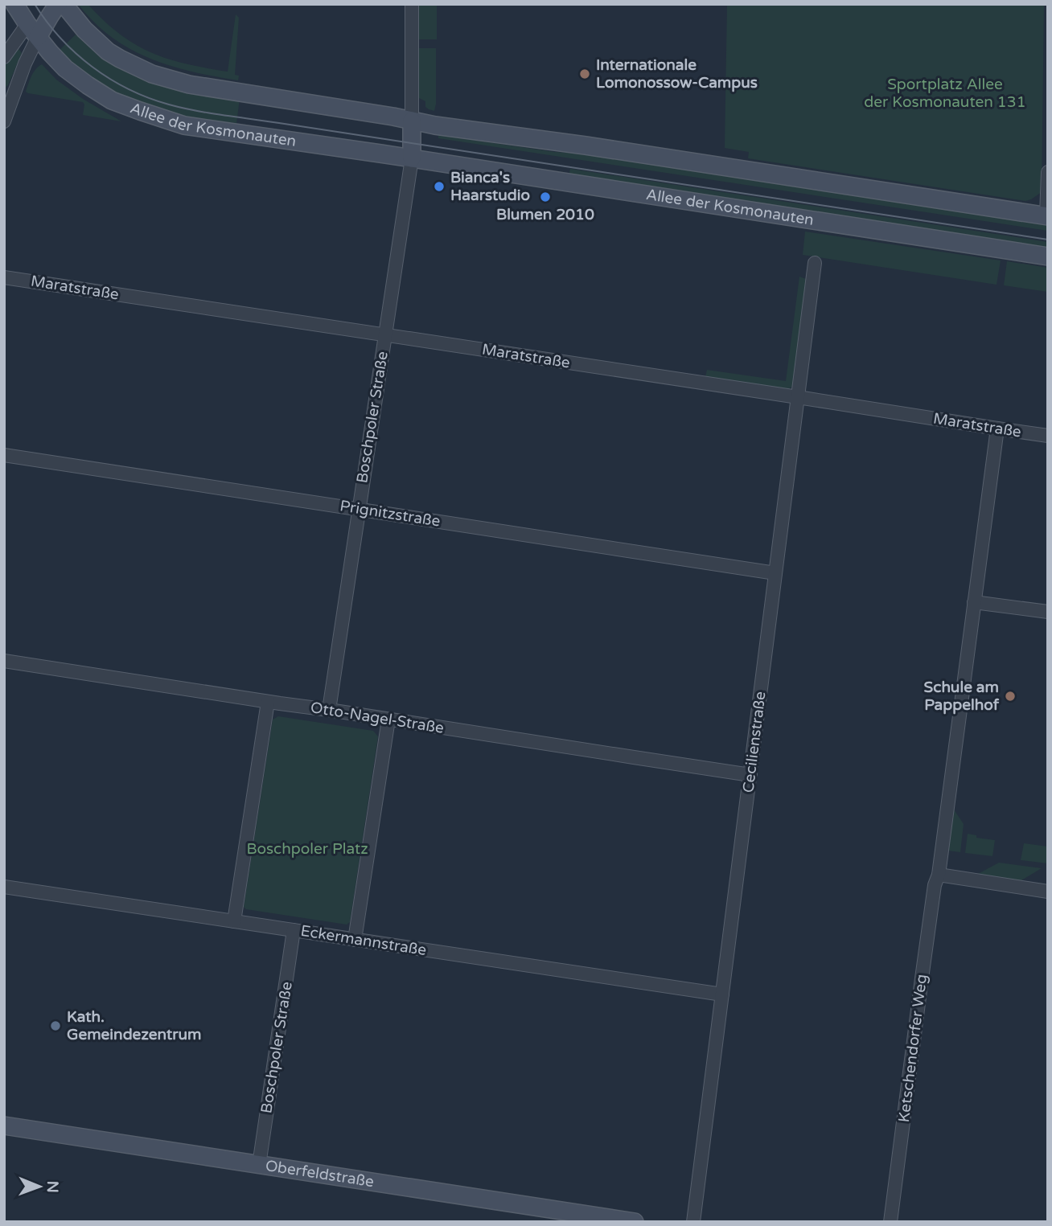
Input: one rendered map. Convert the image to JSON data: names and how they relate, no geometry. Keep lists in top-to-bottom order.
{
  "streets": {
    "main road": ["Allee der Kosmonauten", "Oberfeldstraße"],
    "street": [
      "Maratstraße",
      "Boschpoler Straße",
      "Prignitzstraße",
      "Otto-Nagel-Straße",
      "Cecilienstraße",
      "Eckermannstraße",
      "Ketschendorfer Weg"
    ]
  },
  "crossings": [
    ["Allee der Kosmonauten", "Boschpoler Straße"],
    ["Maratstraße", "Boschpoler Straße"],
    ["Maratstraße", "Cecilienstraße"],
    ["Maratstraße", "Ketschendorfer Weg"],
    ["Boschpoler Straße", "Prignitzstraße"],
    ["Boschpoler Straße", "Otto-Nagel-Straße"],
    ["Boschpoler Straße", "Eckermannstraße"],
    ["Boschpoler Straße", "Oberfeldstraße"],
    ["Prignitzstraße", "Cecilienstraße"],
    ["Otto-Nagel-Straße", "Cecilienstraße"],
    ["Cecilienstraße", "Eckermannstraße"]
  ],
  "parks": ["Sportplatz Allee der Kosmonauten 131", "Boschpoler Platz"],
  "places": [
    "Internationale Lomonossow-Campus",
    "Bianca's Haarstudio",
    "Blumen 2010",
    "Schule am Pappelhof",
    "Kath. Gemeindezentrum"
  ],
  "north": "right"
}
